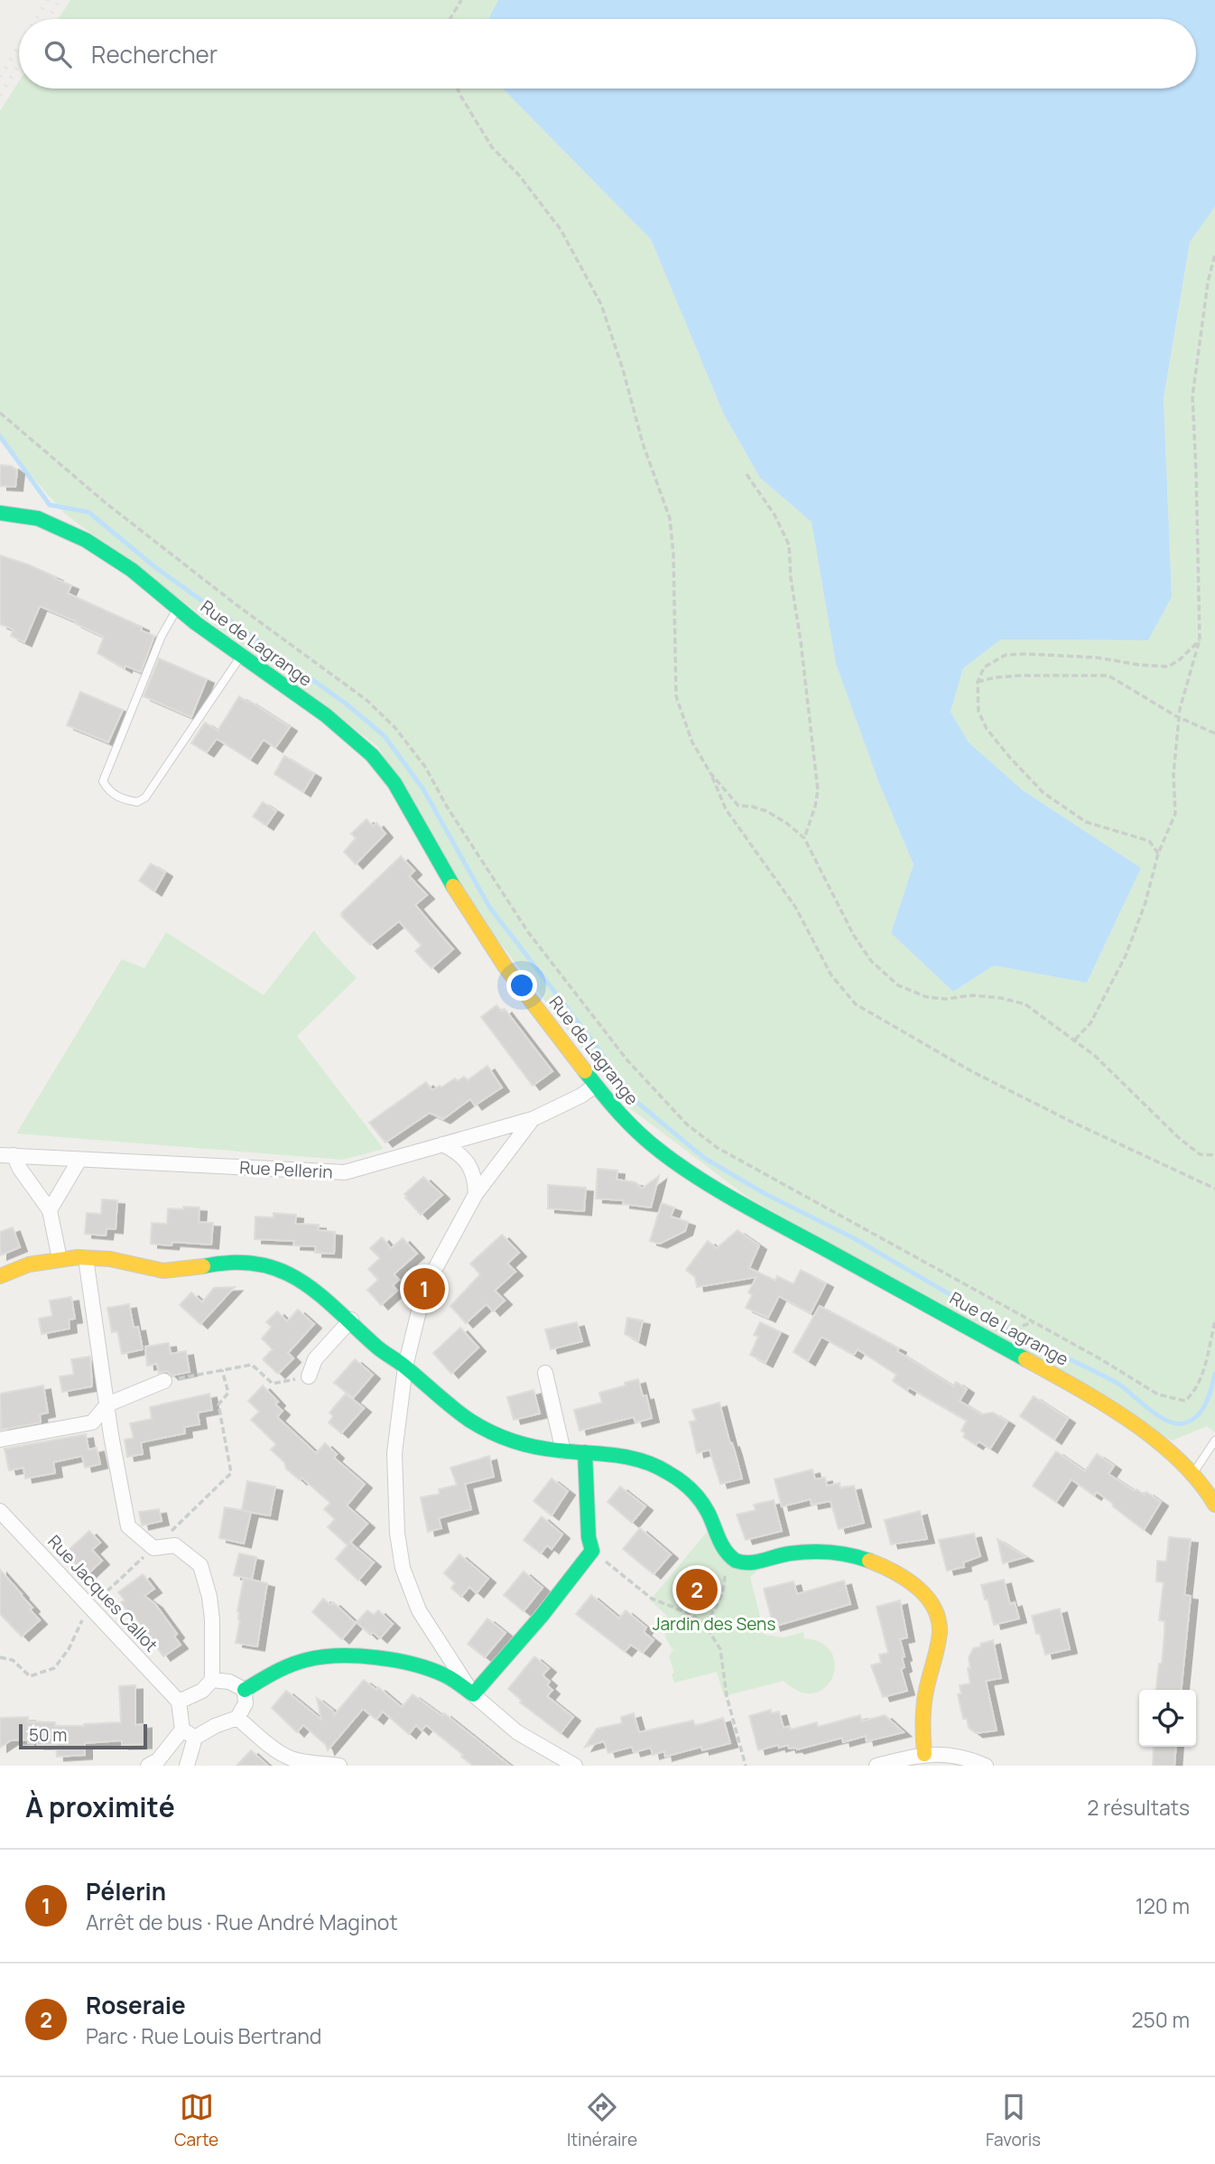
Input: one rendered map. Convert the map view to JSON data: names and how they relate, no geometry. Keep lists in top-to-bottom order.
{
  "streets": {
    "street": ["Rue de Lagrange", "Rue Pellerin", "Rue Jacques Callot"]
  },
  "crossings": [
    ["Rue de Lagrange", "Rue Pellerin"]
  ],
  "parks": ["Jardin des Sens"],
  "scale_bar": "50 m",
  "page": {
    "search": "Rechercher",
    "pins": ["1", "2"],
    "scale": "50 m",
    "heading": ["À proximité", "2 résultats"],
    "list": [
      {
        "mark": "1",
        "name": "Pélerin",
        "note": "Arrêt de bus · Rue André Maginot",
        "value": "120 m"
      },
      {
        "mark": "2",
        "name": "Roseraie",
        "note": "Parc · Rue Louis Bertrand",
        "value": "250 m"
      }
    ],
    "nav": ["Carte", "Itinéraire", "Favoris"]
  }
}
